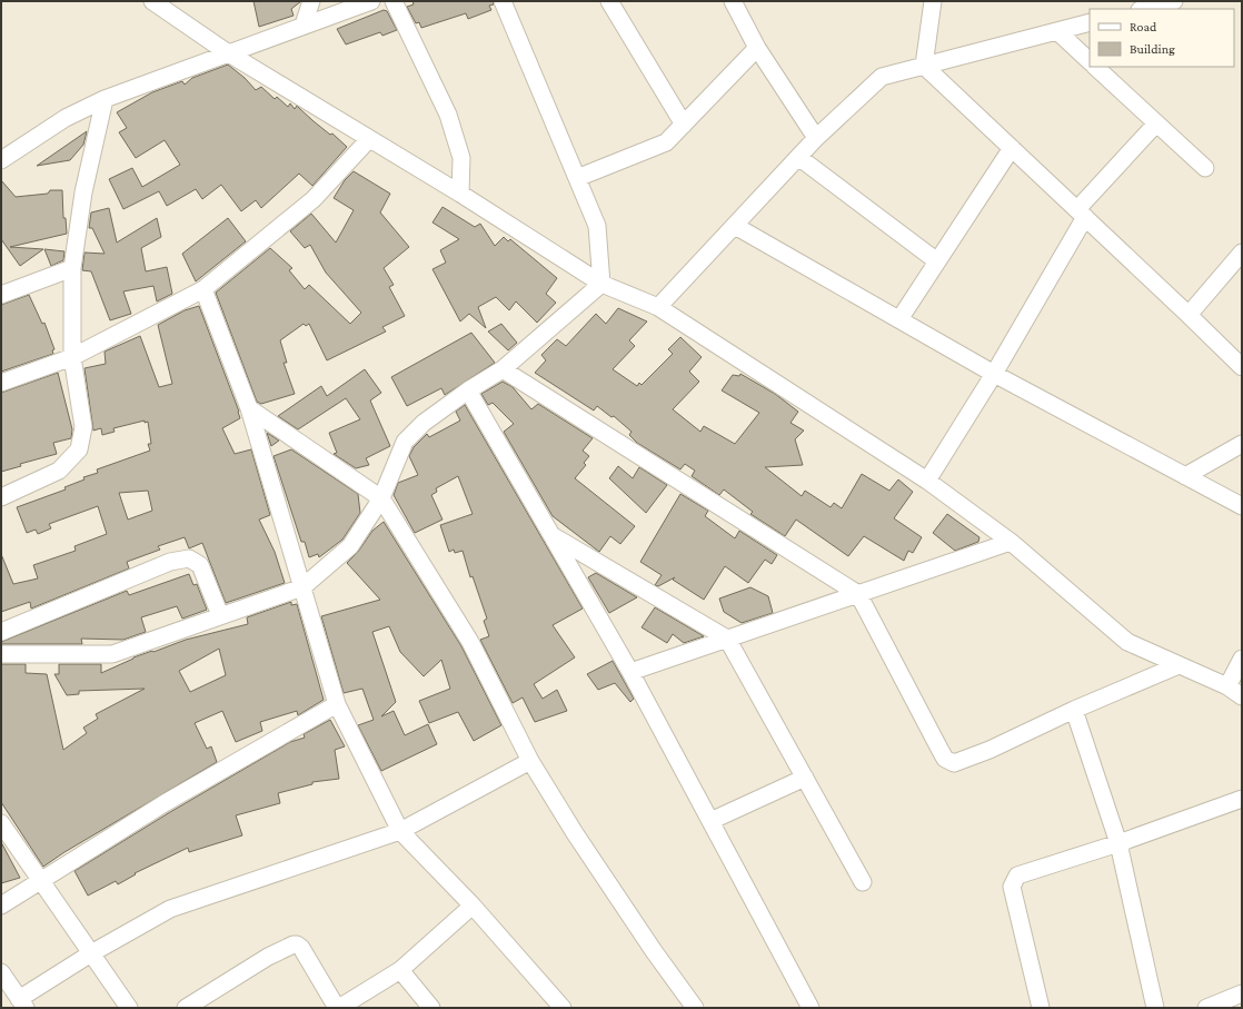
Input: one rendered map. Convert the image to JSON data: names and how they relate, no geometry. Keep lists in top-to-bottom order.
{
  "legend": ["Road", "Building"]
}
